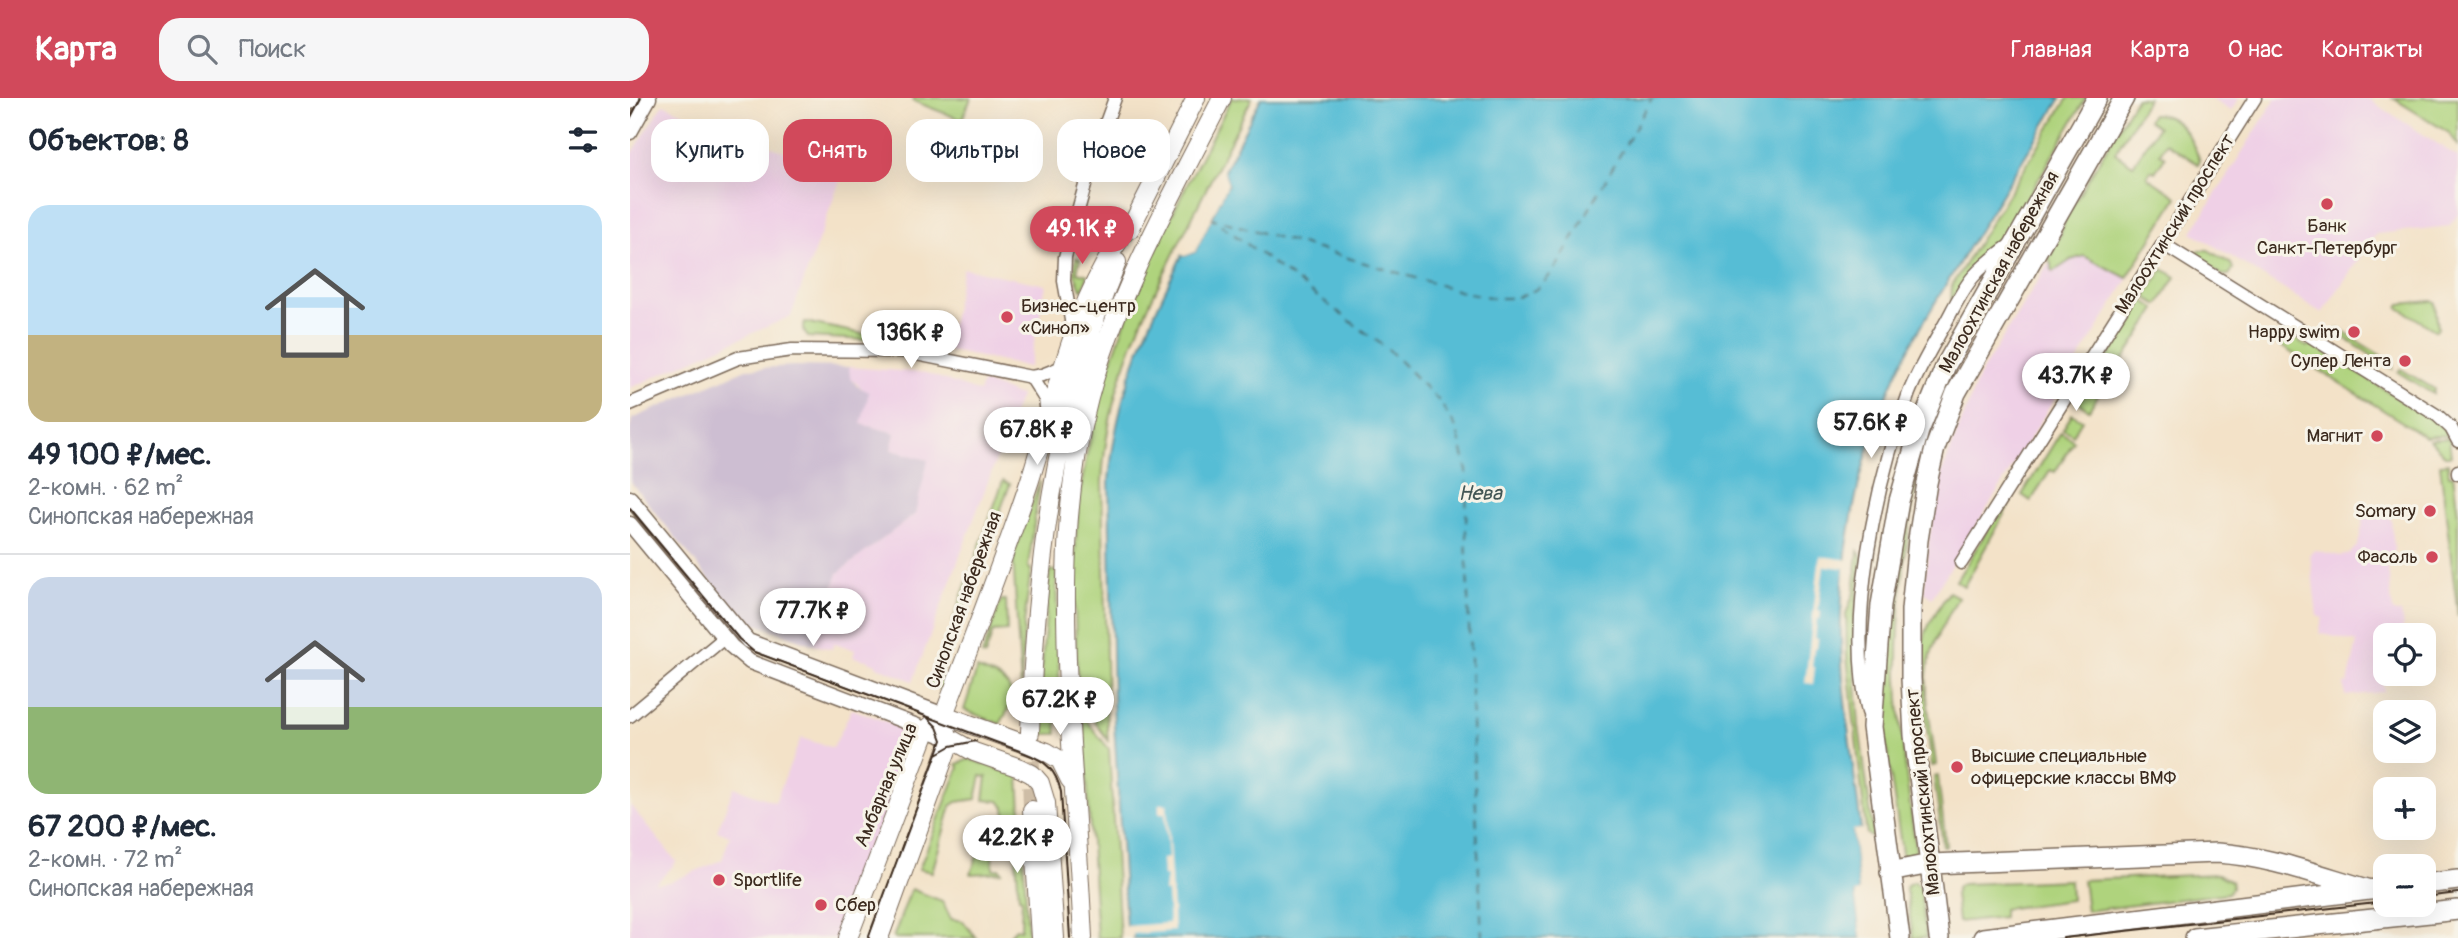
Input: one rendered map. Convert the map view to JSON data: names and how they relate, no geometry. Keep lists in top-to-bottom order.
{
  "streets": {
    "main road": [
      "Малоохтинский проспект",
      "Малоохтинская набережная",
      "Синопская набережная",
      "Амбарная улица"
    ]
  },
  "crossings": [
    ["Малоохтинский проспект", "Малоохтинская набережная"],
    ["Синопская набережная", "Амбарная улица"]
  ],
  "water": ["Нева"],
  "places": [
    "Банк Санкт-Петербург",
    "Бизнес-центр «Синоп»",
    "Happy swim",
    "Супер Лента",
    "Магнит",
    "Somary",
    "Фасоль",
    "Высшие специальные офицерские классы ВМФ",
    "Sportlife",
    "Сбер"
  ],
  "page": {
    "header": "Карта",
    "search": "Поиск",
    "nav": [
      "Главная",
      "Карта",
      "О нас",
      "Контакты"
    ],
    "heading": "Объектов: 8",
    "chip": [
      "Купить",
      "Снять",
      "Фильтры",
      "Новое"
    ],
    "list": [
      {
        "name": "49 100 ₽/мес.",
        "note": "2-комн. · 62 m² · Синопская набережная"
      },
      {
        "name": "67 200 ₽/мес.",
        "note": "2-комн. · 72 m² · Синопская набережная"
      }
    ],
    "price": [
      "49.1K ₽",
      "136K ₽",
      "43.7K ₽",
      "57.6K ₽",
      "67.8K ₽",
      "77.7K ₽",
      "67.2K ₽",
      "42.2K ₽"
    ],
    "map_buttons": ["+", "−"]
  }
}
